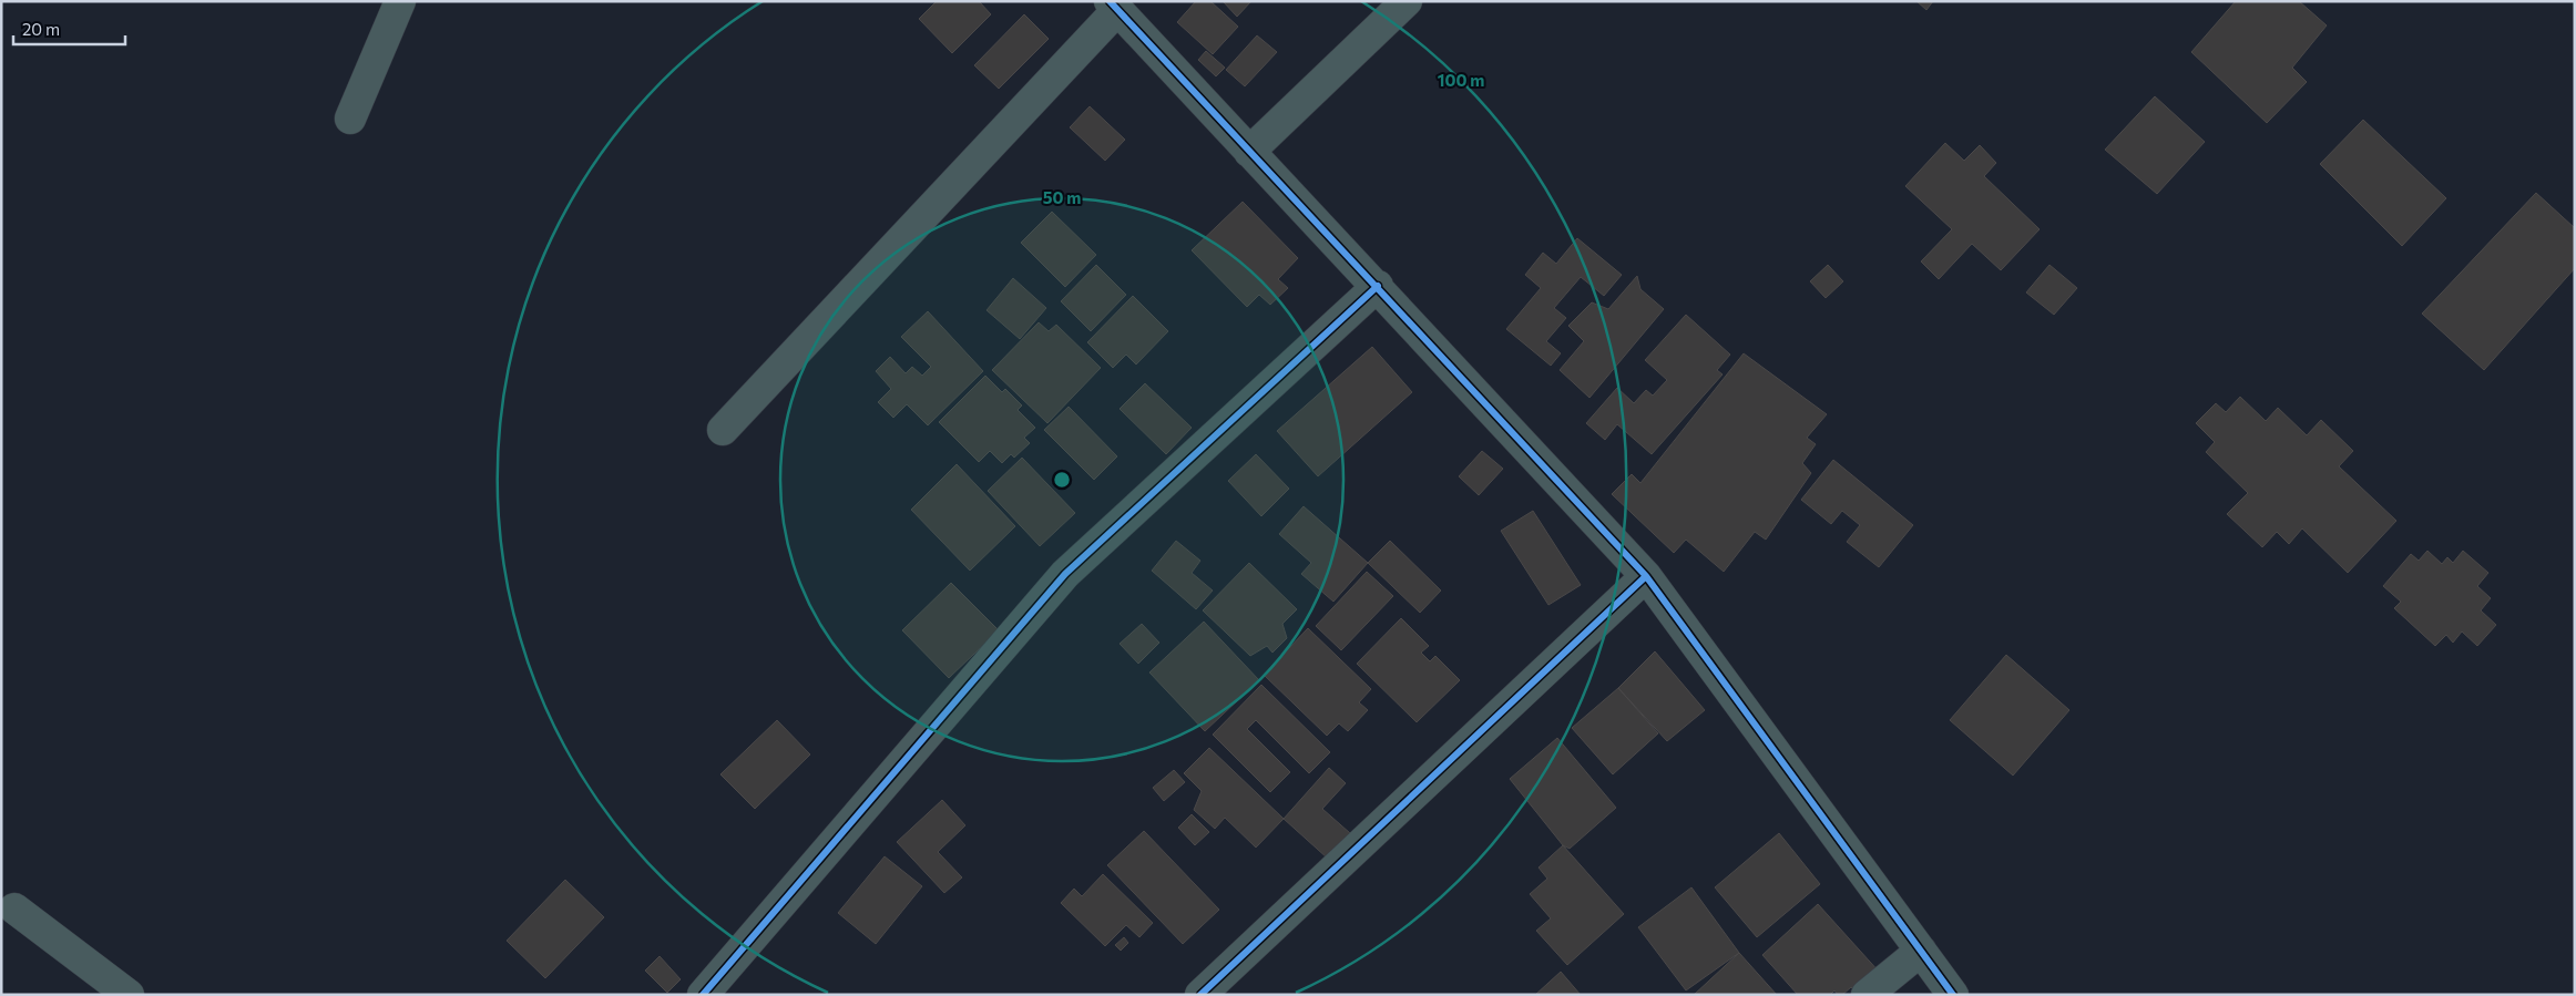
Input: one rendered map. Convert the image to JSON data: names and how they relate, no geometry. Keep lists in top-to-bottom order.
{
  "scale_bar": "20 m",
  "rings": ["100 m", "50 m"]
}
